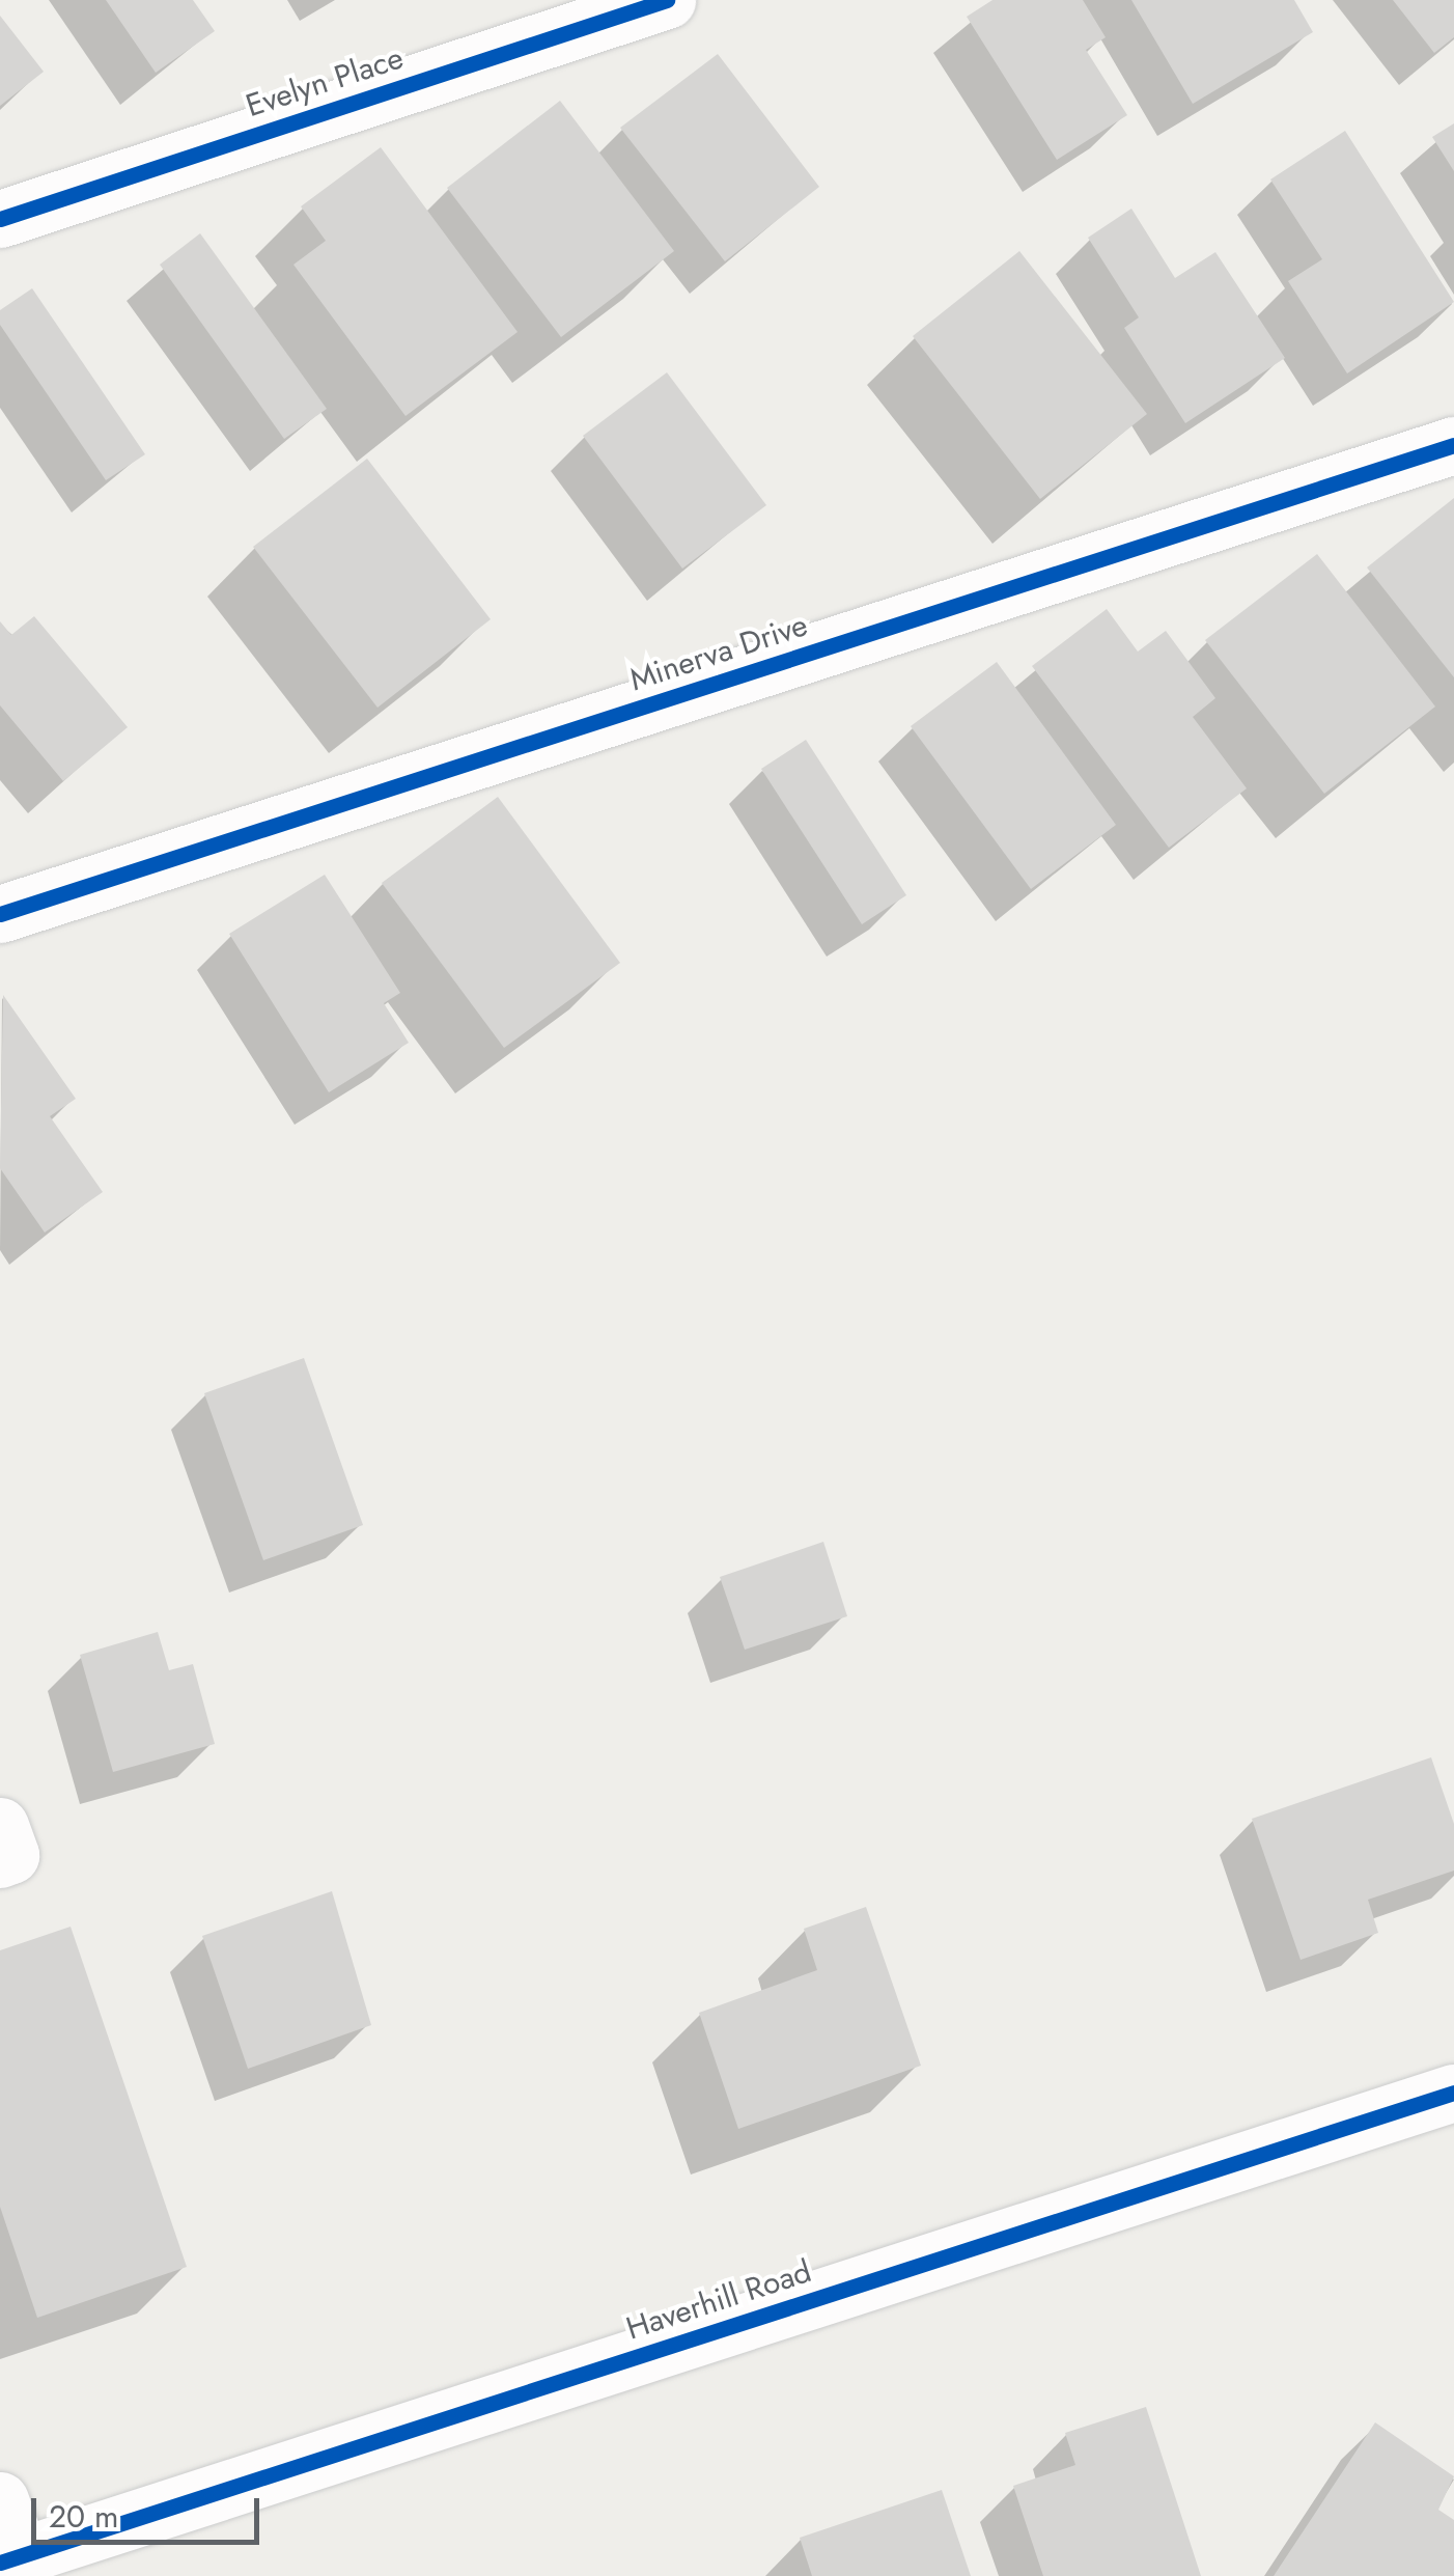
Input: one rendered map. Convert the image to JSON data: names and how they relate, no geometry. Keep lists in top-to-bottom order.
{
  "streets": {
    "street": ["Evelyn Place", "Minerva Drive", "Haverhill Road"]
  },
  "scale_bar": "20 m"
}
